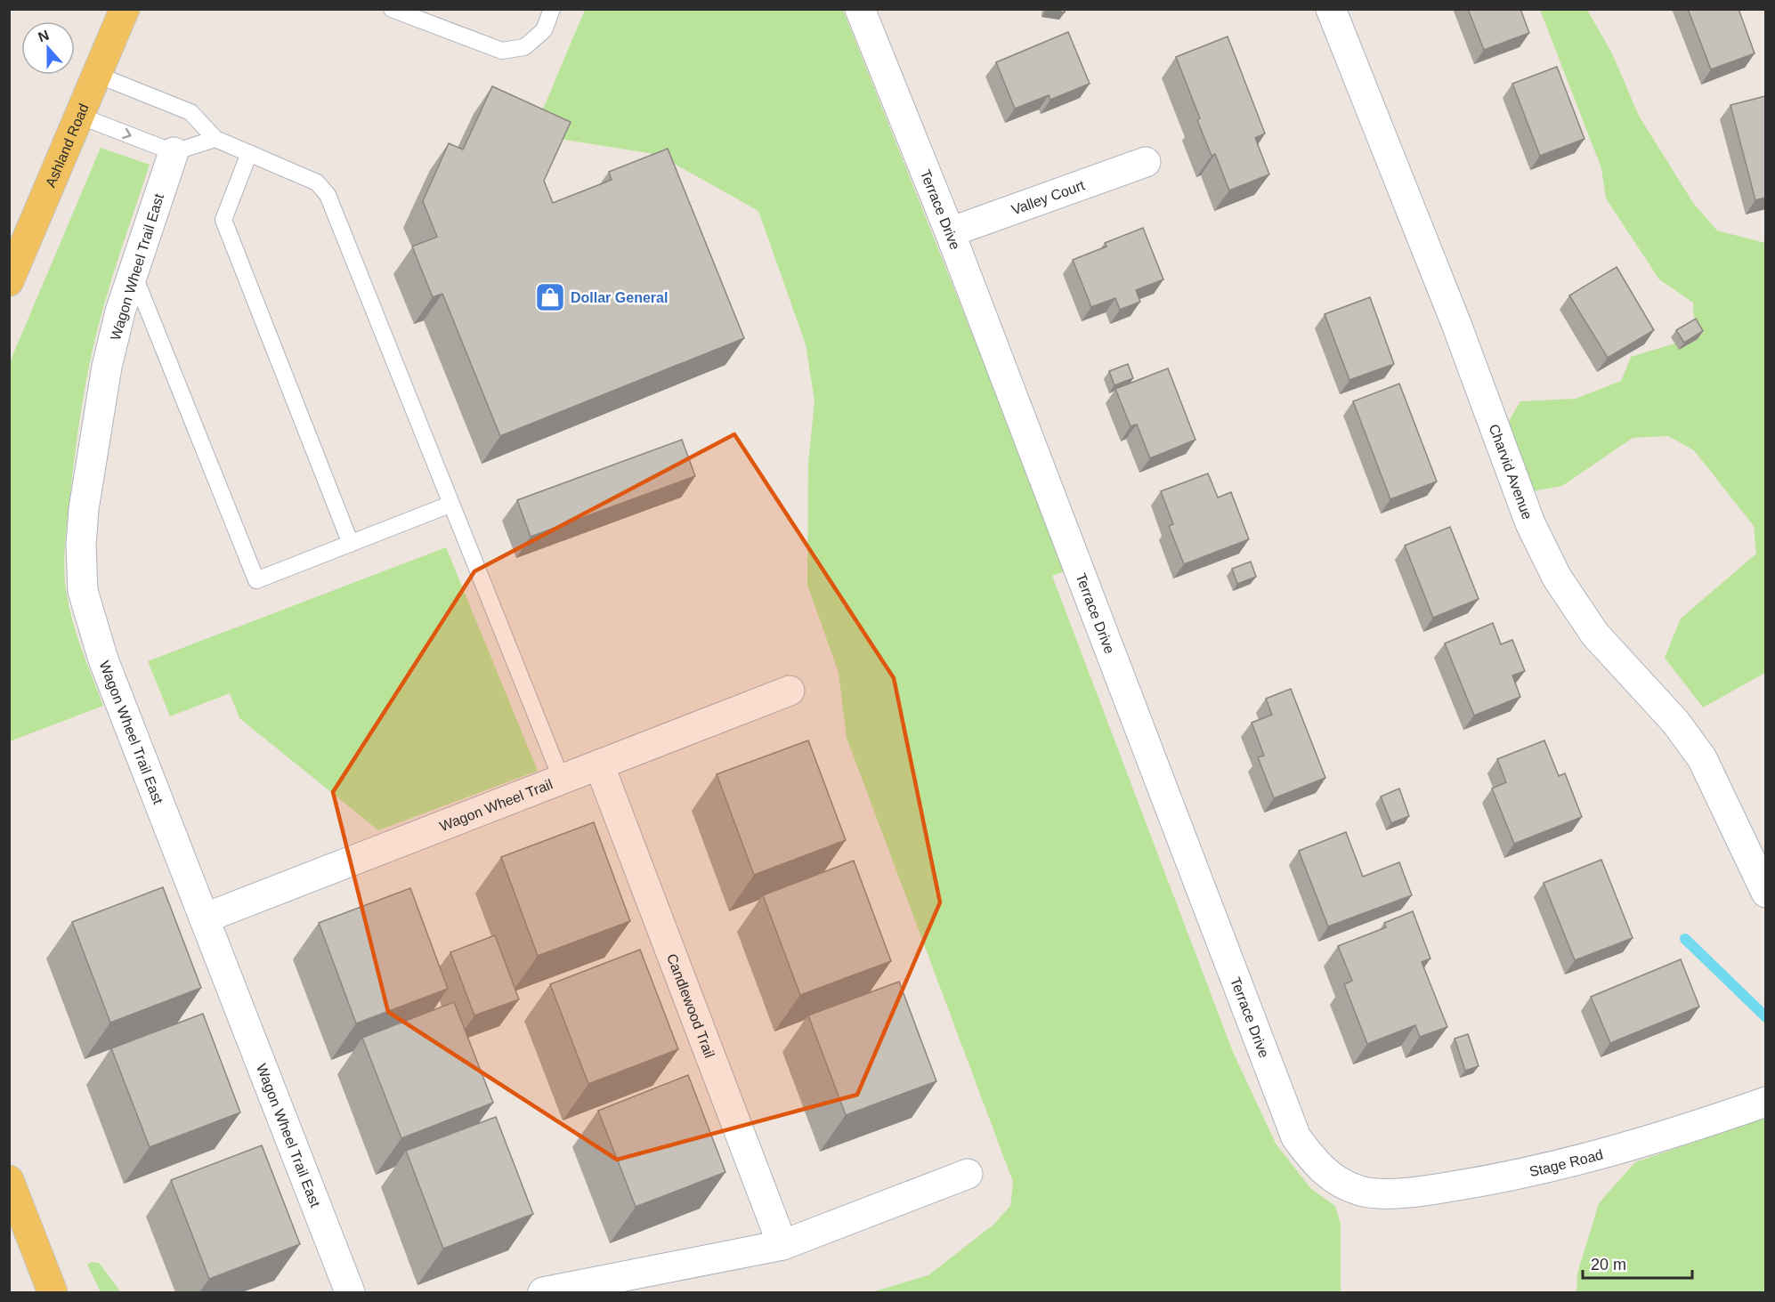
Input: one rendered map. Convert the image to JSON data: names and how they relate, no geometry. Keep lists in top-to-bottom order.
{
  "streets": {
    "main road": ["Ashland Road"],
    "street": [
      "Valley Court",
      "Terrace Drive",
      "Wagon Wheel Trail East",
      "Charvid Avenue",
      "Wagon Wheel Trail",
      "Candlewood Trail",
      "Stage Road"
    ]
  },
  "crossings": [
    ["Valley Court", "Terrace Drive"],
    ["Terrace Drive", "Stage Road"],
    ["Wagon Wheel Trail East", "Wagon Wheel Trail"],
    ["Wagon Wheel Trail", "Candlewood Trail"]
  ],
  "places": {
    "shop": ["Dollar General"]
  },
  "scale_bar": "20 m",
  "north": "top"
}
